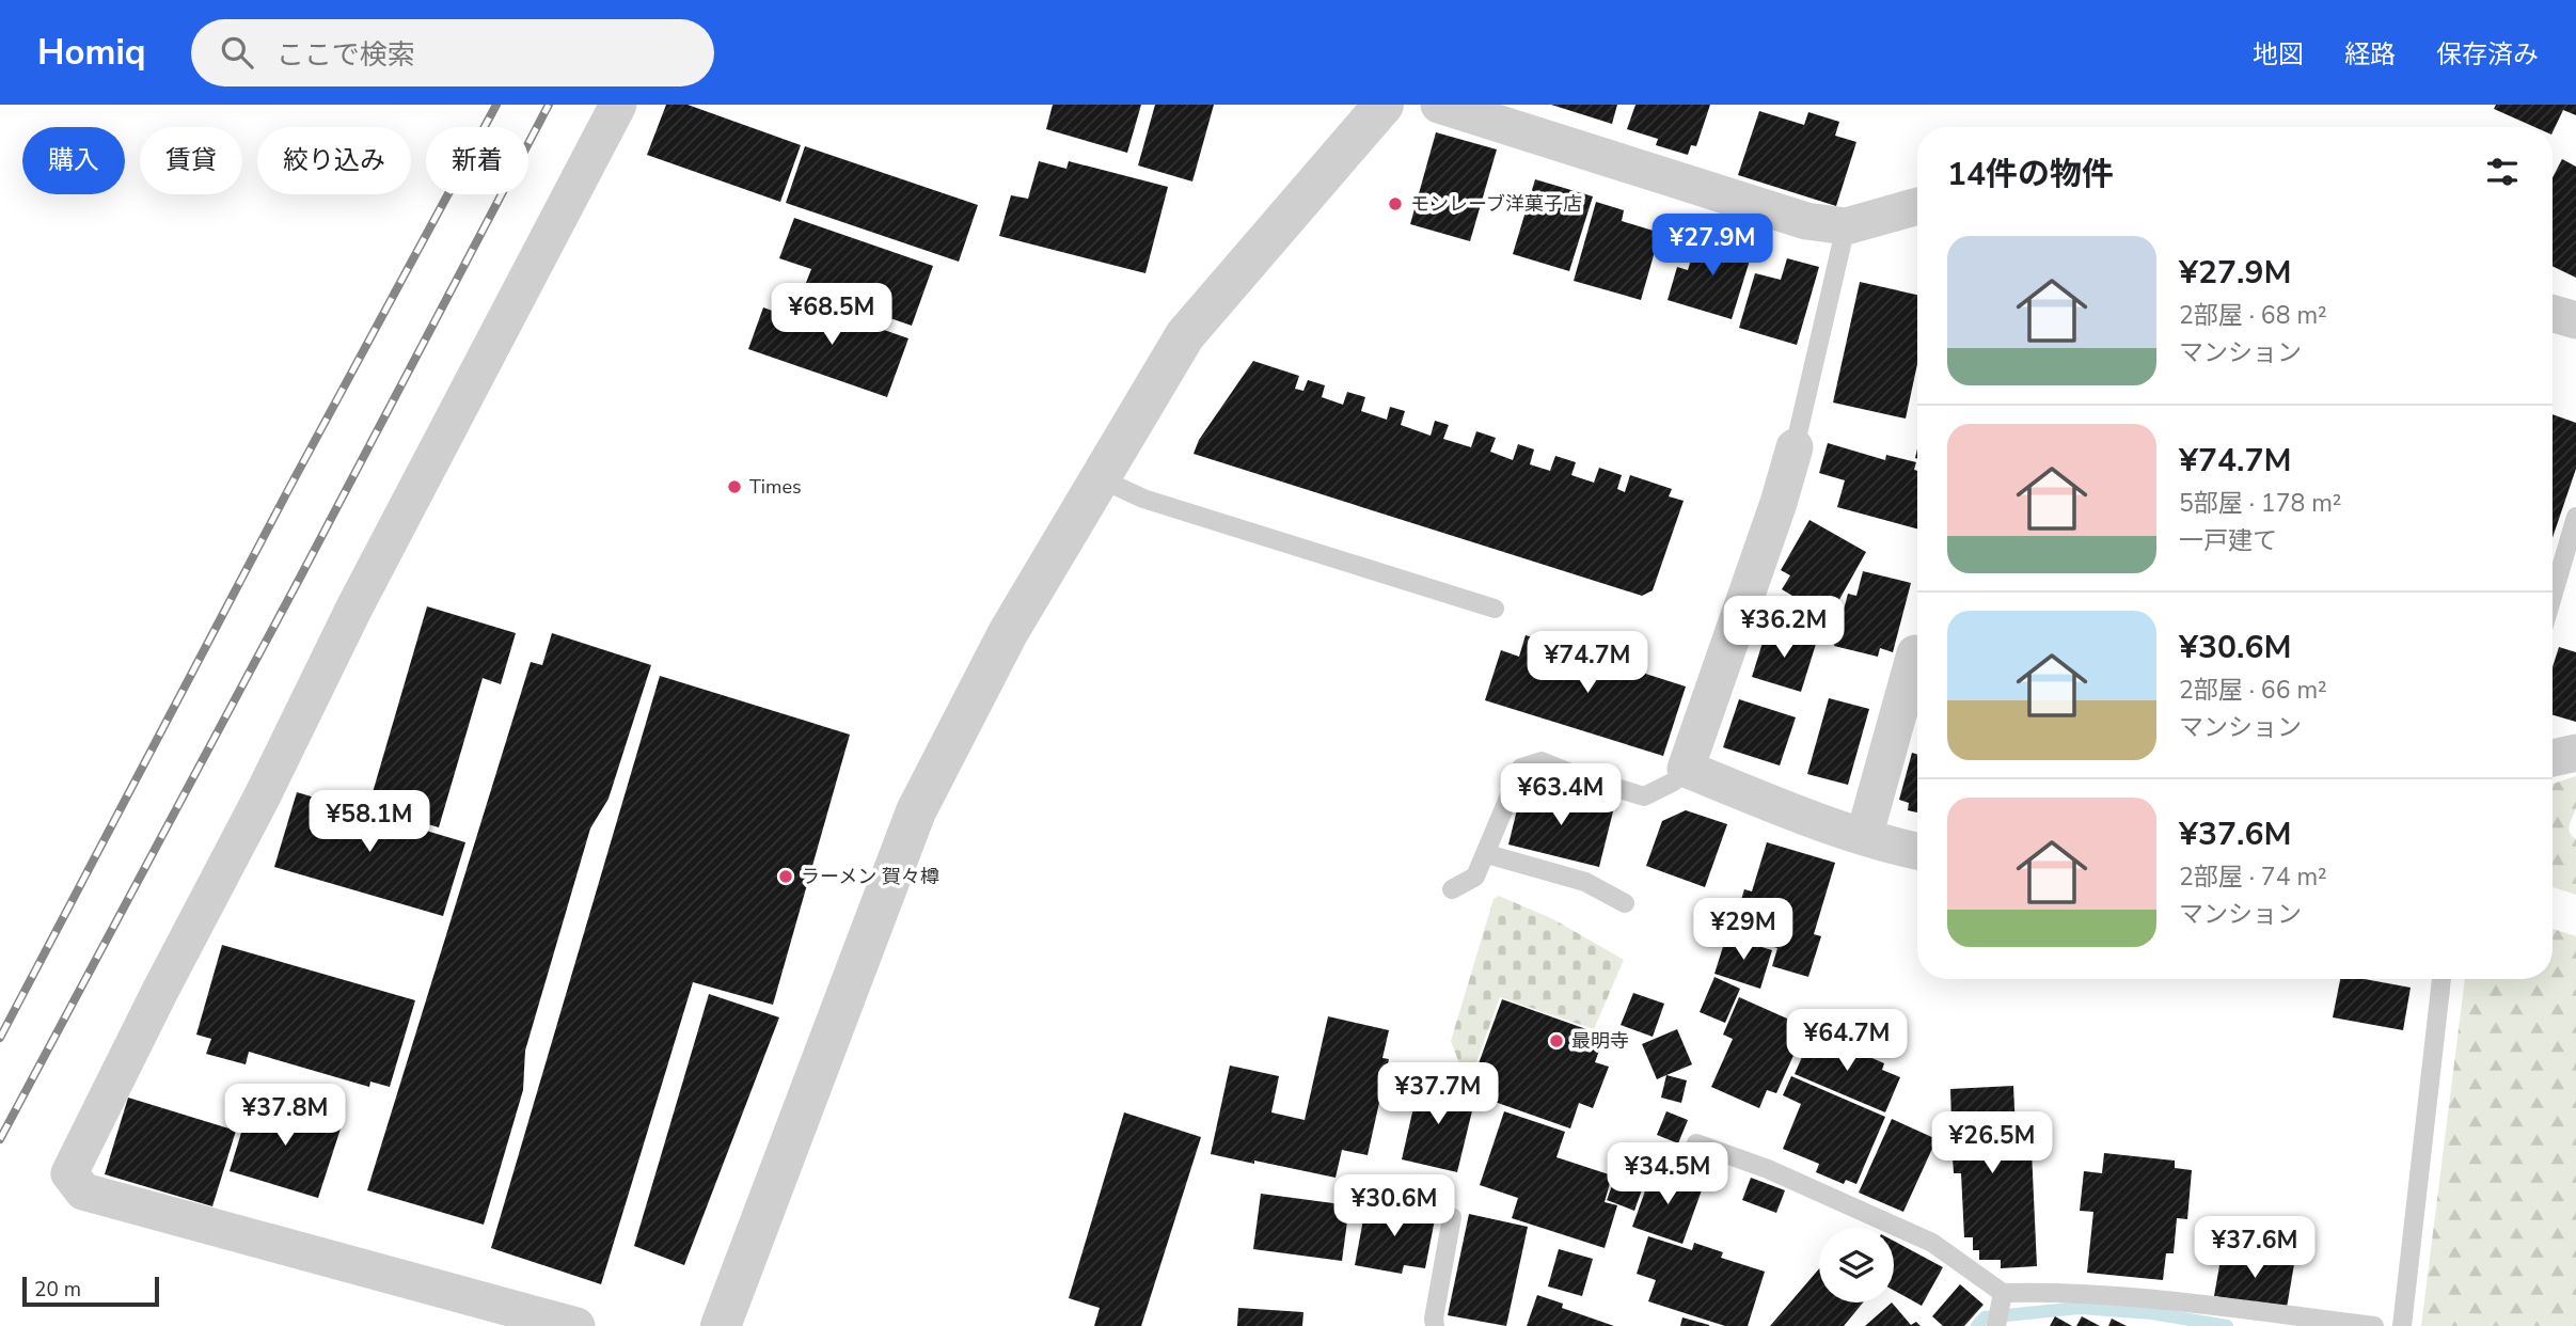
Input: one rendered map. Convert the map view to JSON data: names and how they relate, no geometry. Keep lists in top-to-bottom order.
{
  "places": [
    "モンレーブ洋菓子店",
    "Times",
    "ラーメン 賀々樽",
    "最明寺"
  ],
  "scale_bar": "20 m",
  "page": {
    "header": "Homiq",
    "search": "ここで検索",
    "nav": ["地図", "経路", "保存済み"],
    "chip": [
      "購入",
      "賃貸",
      "絞り込み",
      "新着"
    ],
    "heading": "14件の物件",
    "price": [
      "¥27.9M",
      "¥68.5M",
      "¥36.2M",
      "¥74.7M",
      "¥63.4M",
      "¥58.1M",
      "¥29M",
      "¥64.7M",
      "¥37.7M",
      "¥37.8M",
      "¥26.5M",
      "¥34.5M",
      "¥30.6M",
      "¥37.6M"
    ],
    "list": [
      {
        "name": "¥27.9M",
        "note": "2部屋 · 68 m² · マンション"
      },
      {
        "name": "¥74.7M",
        "note": "5部屋 · 178 m² · 一戸建て"
      },
      {
        "name": "¥30.6M",
        "note": "2部屋 · 66 m² · マンション"
      },
      {
        "name": "¥37.6M",
        "note": "2部屋 · 74 m² · マンション"
      }
    ],
    "scale": "20 m"
  }
}
